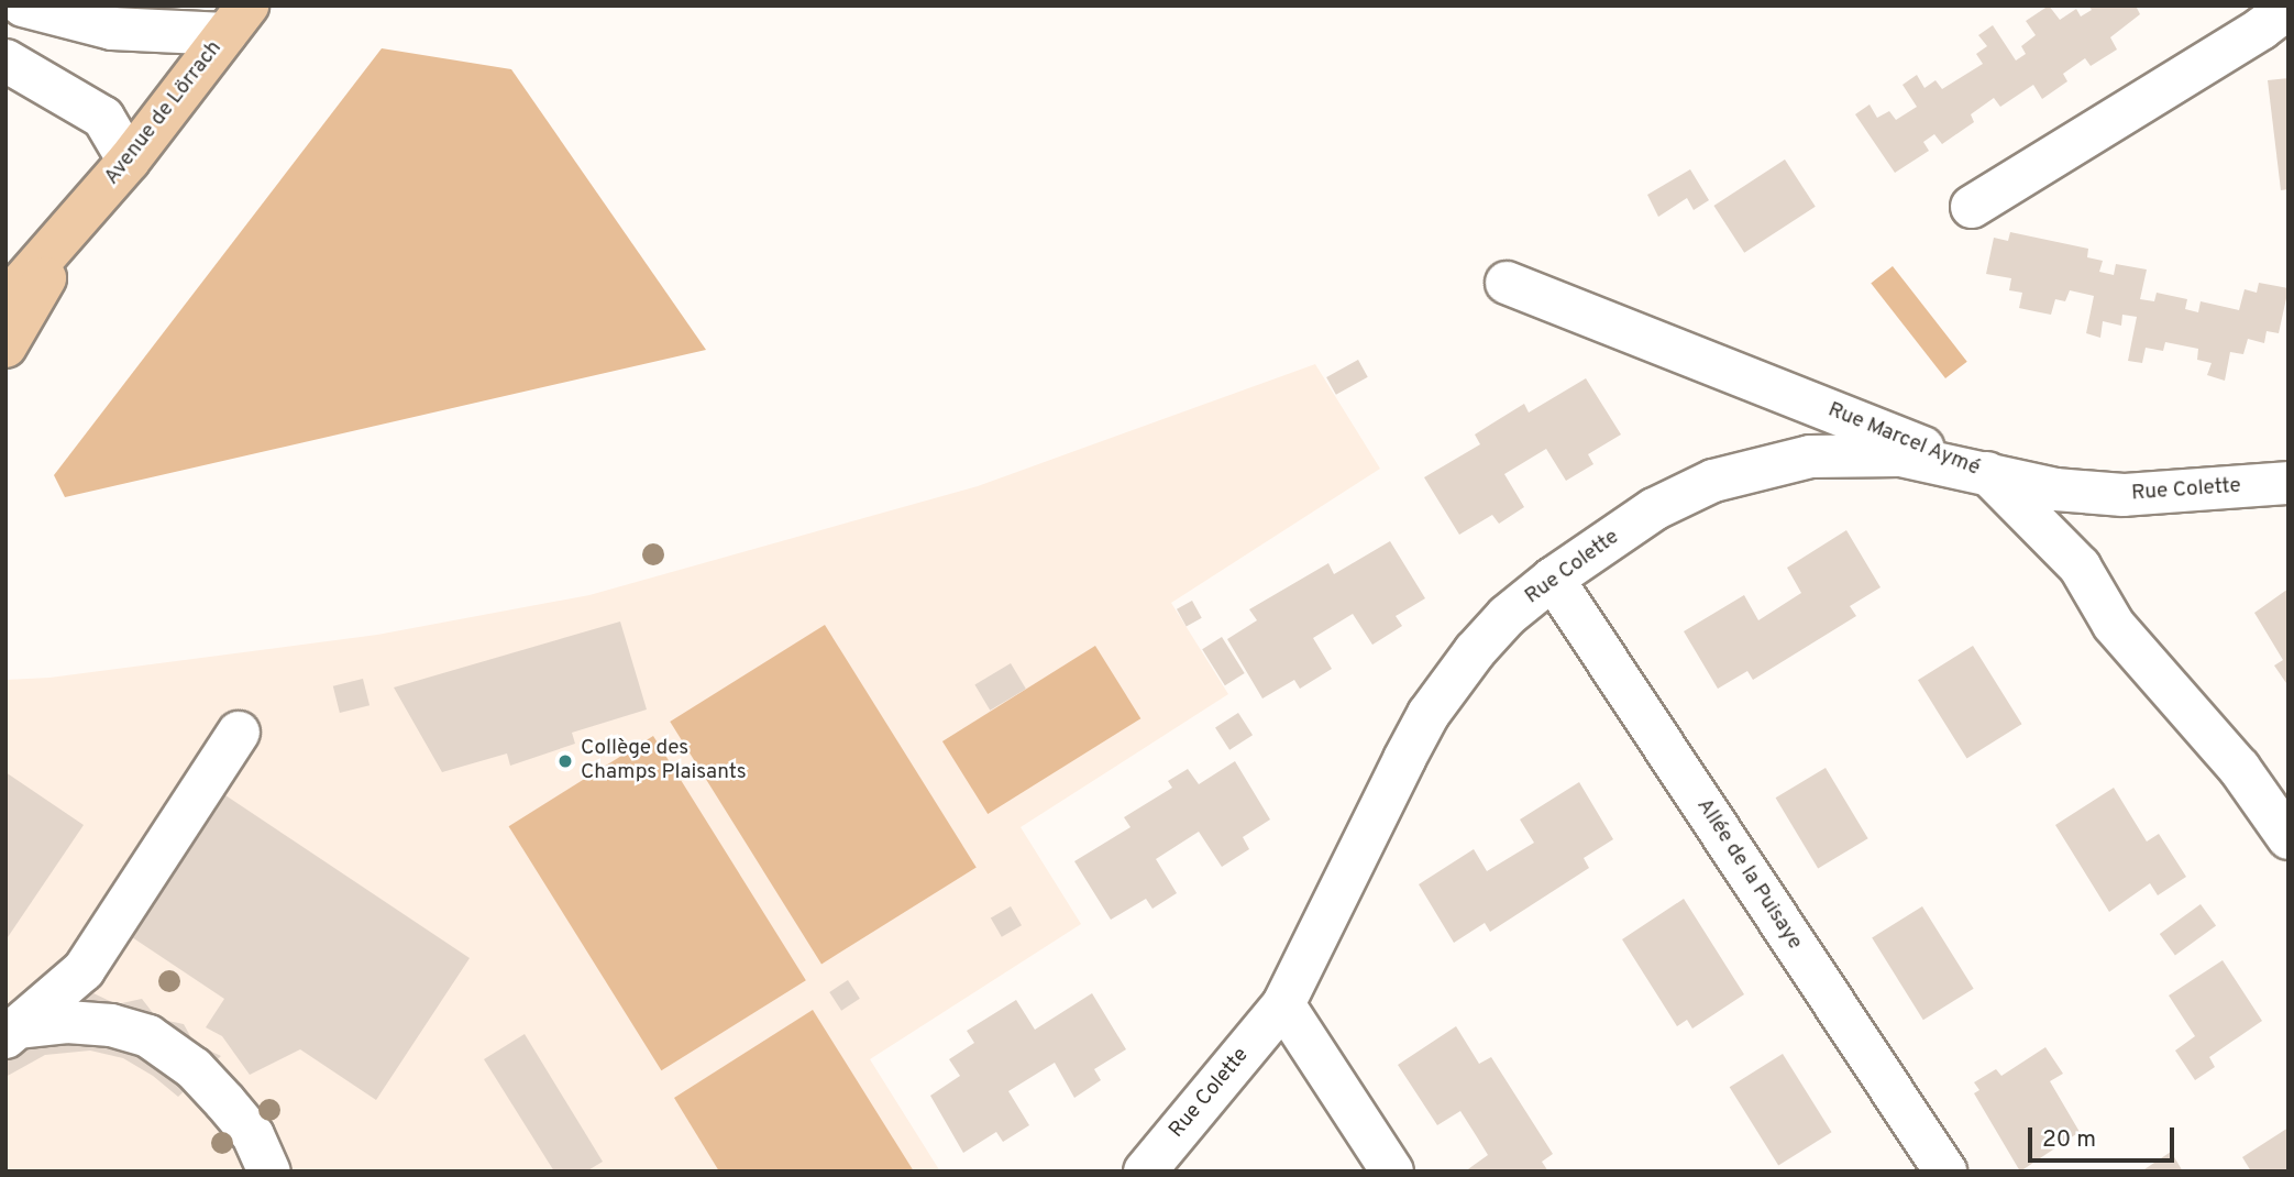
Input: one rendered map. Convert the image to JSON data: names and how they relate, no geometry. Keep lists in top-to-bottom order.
{
  "streets": {
    "main road": ["Avenue de Lörrach"],
    "street": ["Rue Marcel Aymé", "Rue Colette", "Allée de la Puisaye"]
  },
  "crossings": [
    ["Rue Marcel Aymé", "Rue Colette"],
    ["Rue Colette", "Allée de la Puisaye"]
  ],
  "places": ["Collège des Champs Plaisants"],
  "scale_bar": "20 m"
}
